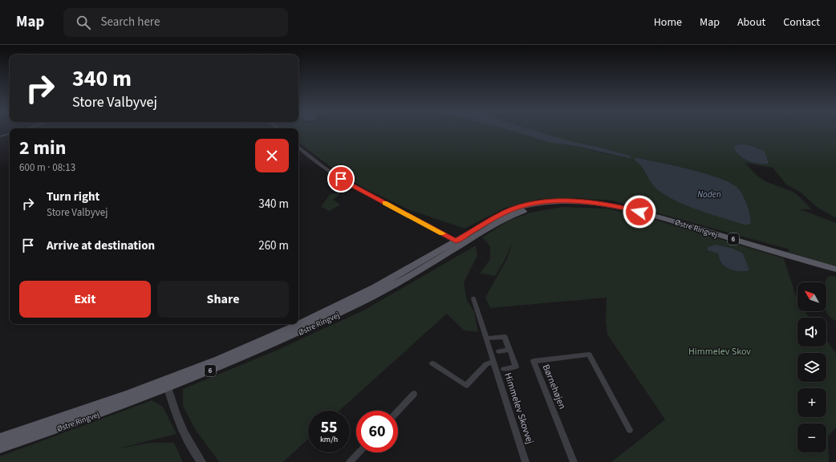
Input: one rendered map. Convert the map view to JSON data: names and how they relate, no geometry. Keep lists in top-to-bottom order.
{
  "streets": {
    "main road": ["Østre Ringvej", "6"],
    "street": ["Børnehøjen", "Himmelev Skovvej"]
  },
  "water": ["Noden"],
  "parks": ["Himmelev Skov"],
  "north": "top left",
  "page": {
    "header": "Map",
    "search": "Search here",
    "nav": [
      "Home",
      "Map",
      "About",
      "Contact"
    ],
    "turn": ["340 m", "Store Valbyvej"],
    "heading": ["2 min", "600 m · 08:13"],
    "list": [
      {
        "name": "Turn right",
        "note": "Store Valbyvej",
        "value": "340 m"
      },
      {
        "name": "Arrive at destination",
        "value": "260 m"
      }
    ],
    "buttons": ["Exit", "Share"],
    "map_buttons": ["+", "−"],
    "speed": "55 km/h",
    "limit": "60"
  }
}
